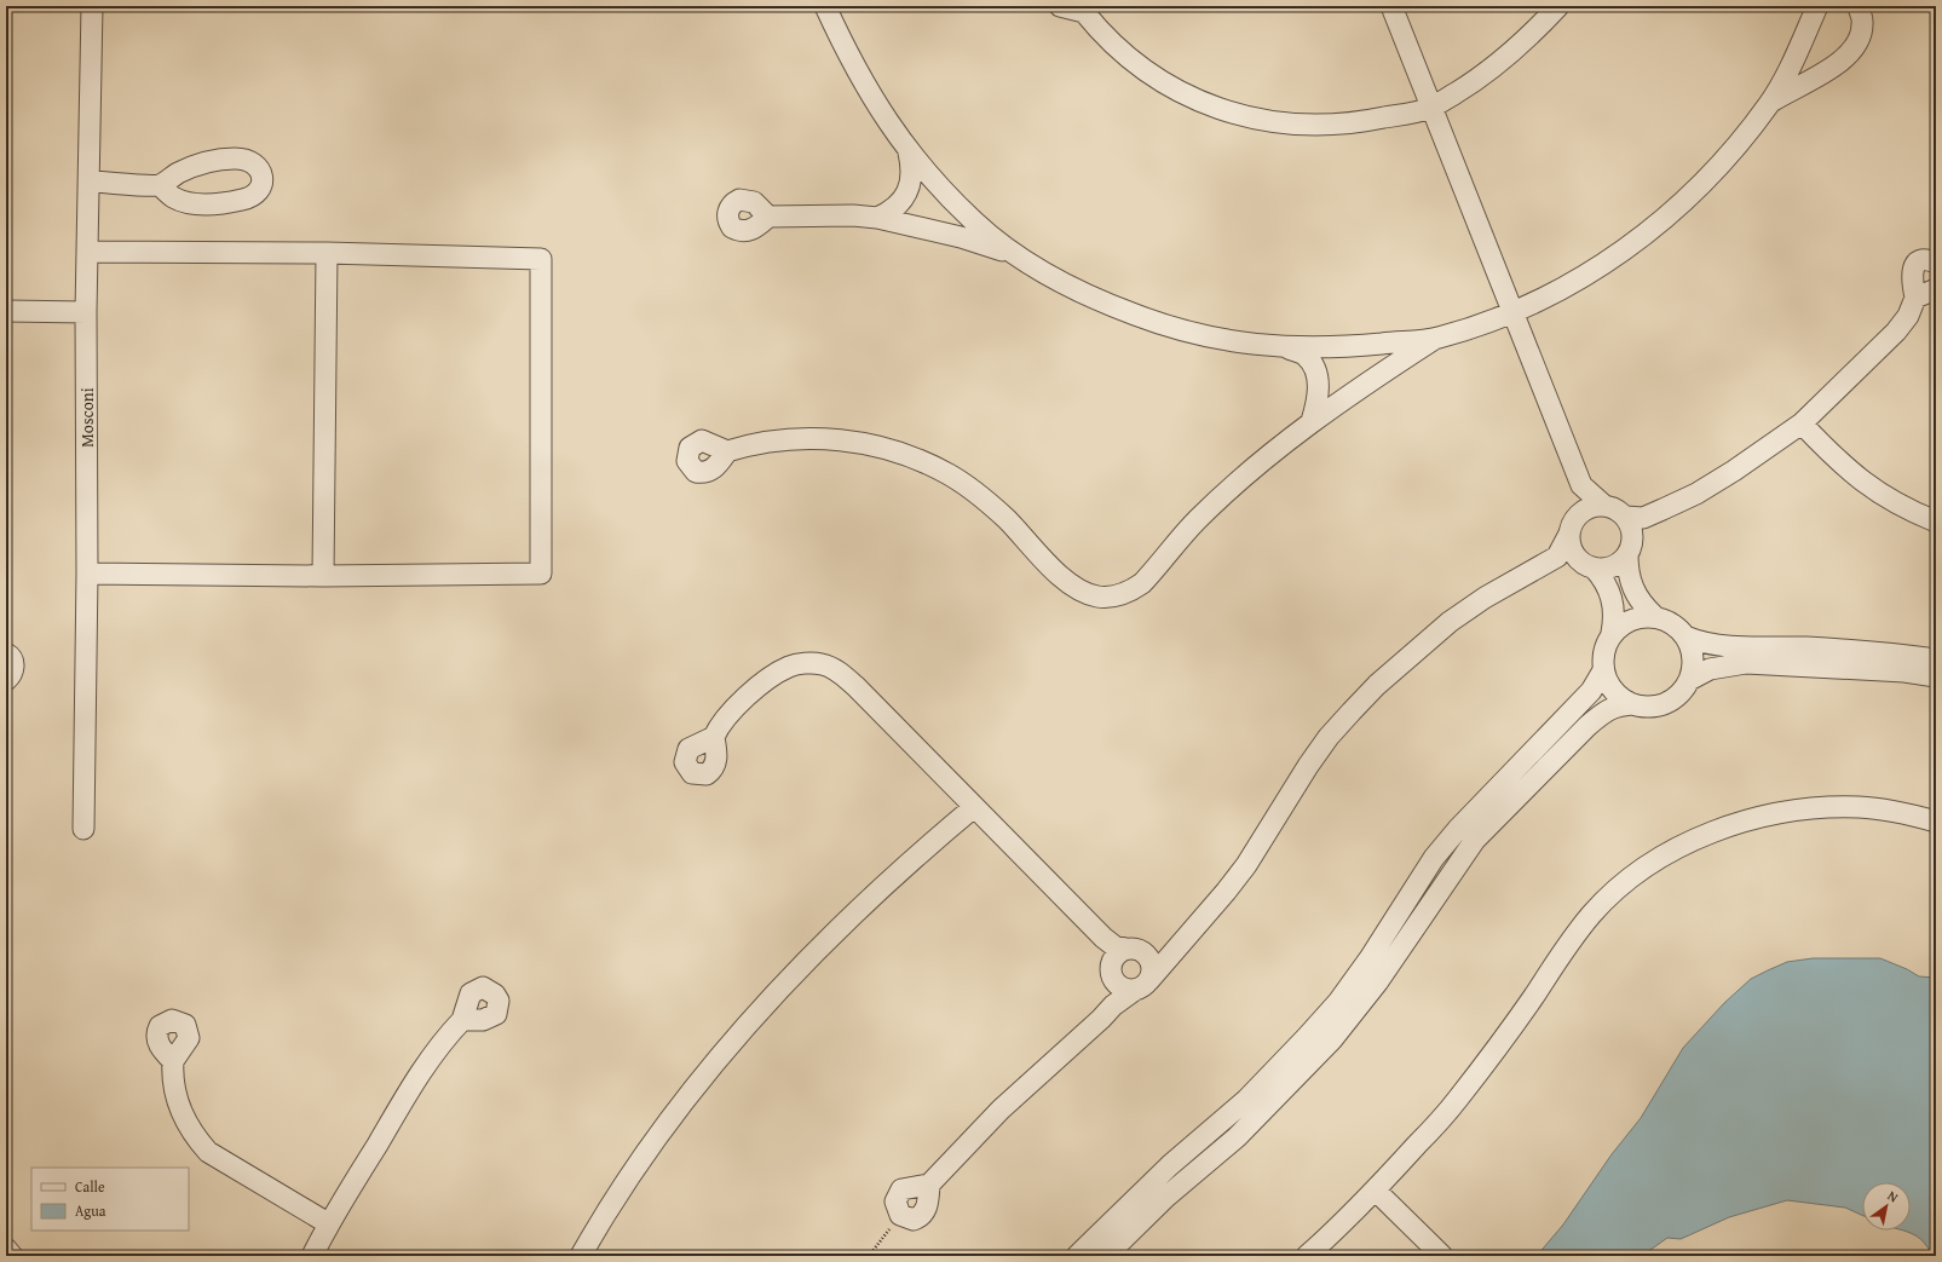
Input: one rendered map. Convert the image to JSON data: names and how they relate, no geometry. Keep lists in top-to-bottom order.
{
  "streets": {
    "street": ["Mosconi"]
  },
  "legend": ["Calle", "Agua"],
  "north": "top right"
}
